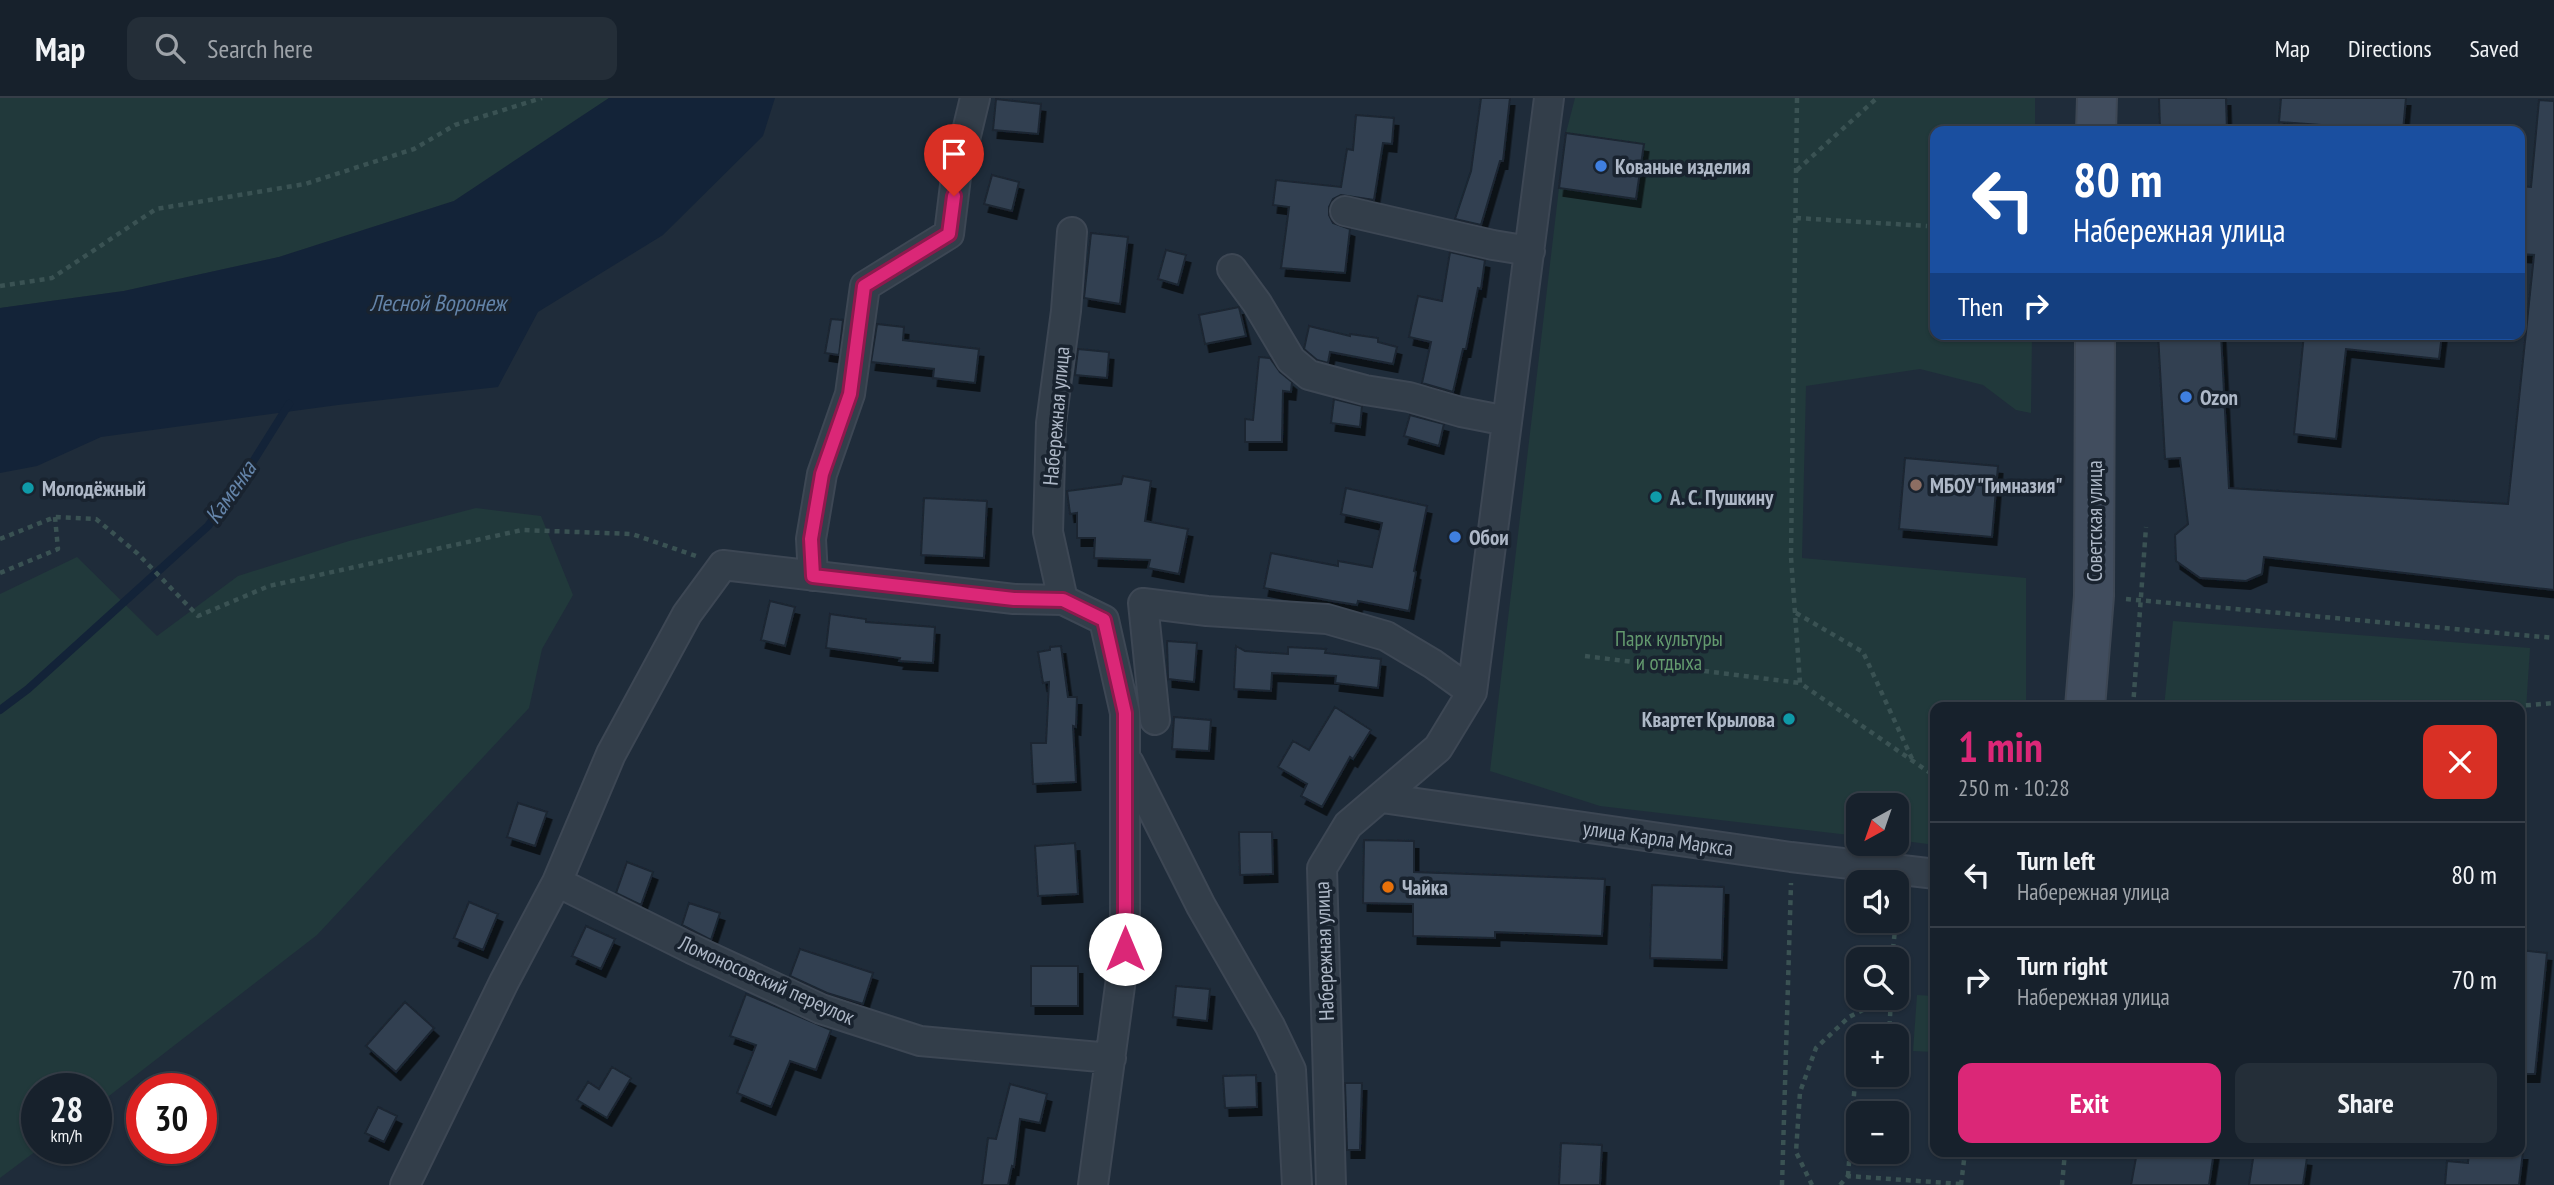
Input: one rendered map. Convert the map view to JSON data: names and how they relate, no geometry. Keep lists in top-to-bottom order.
{
  "streets": {
    "main road": ["Советская улица"],
    "street": ["Набережная улица", "улица Карла Маркса", "Ломоносовский переулок"]
  },
  "crossings": [
    ["Набережная улица", "улица Карла Маркса"]
  ],
  "water": ["Лесной Воронеж", "Каменка"],
  "parks": ["Парк культуры и отдыха"],
  "places": [
    "Кованые изделия",
    "Ozon",
    "МБОУ \"Гимназия\"",
    "Молодёжный",
    "А. С. Пушкину",
    "Обои",
    "Квартет Крылова",
    "Чайка"
  ],
  "north": "bottom left",
  "page": {
    "header": "Map",
    "search": "Search here",
    "nav": ["Map", "Directions", "Saved"],
    "turn": ["80 m", "Набережная улица"],
    "then": "Then",
    "heading": ["1 min", "250 m · 10:28"],
    "map_buttons": ["+", "−"],
    "list": [
      {
        "name": "Turn left",
        "note": "Набережная улица",
        "value": "80 m"
      },
      {
        "name": "Turn right",
        "note": "Набережная улица",
        "value": "70 m"
      }
    ],
    "buttons": ["Exit", "Share"],
    "speed": "28 km/h",
    "limit": "30"
  }
}
